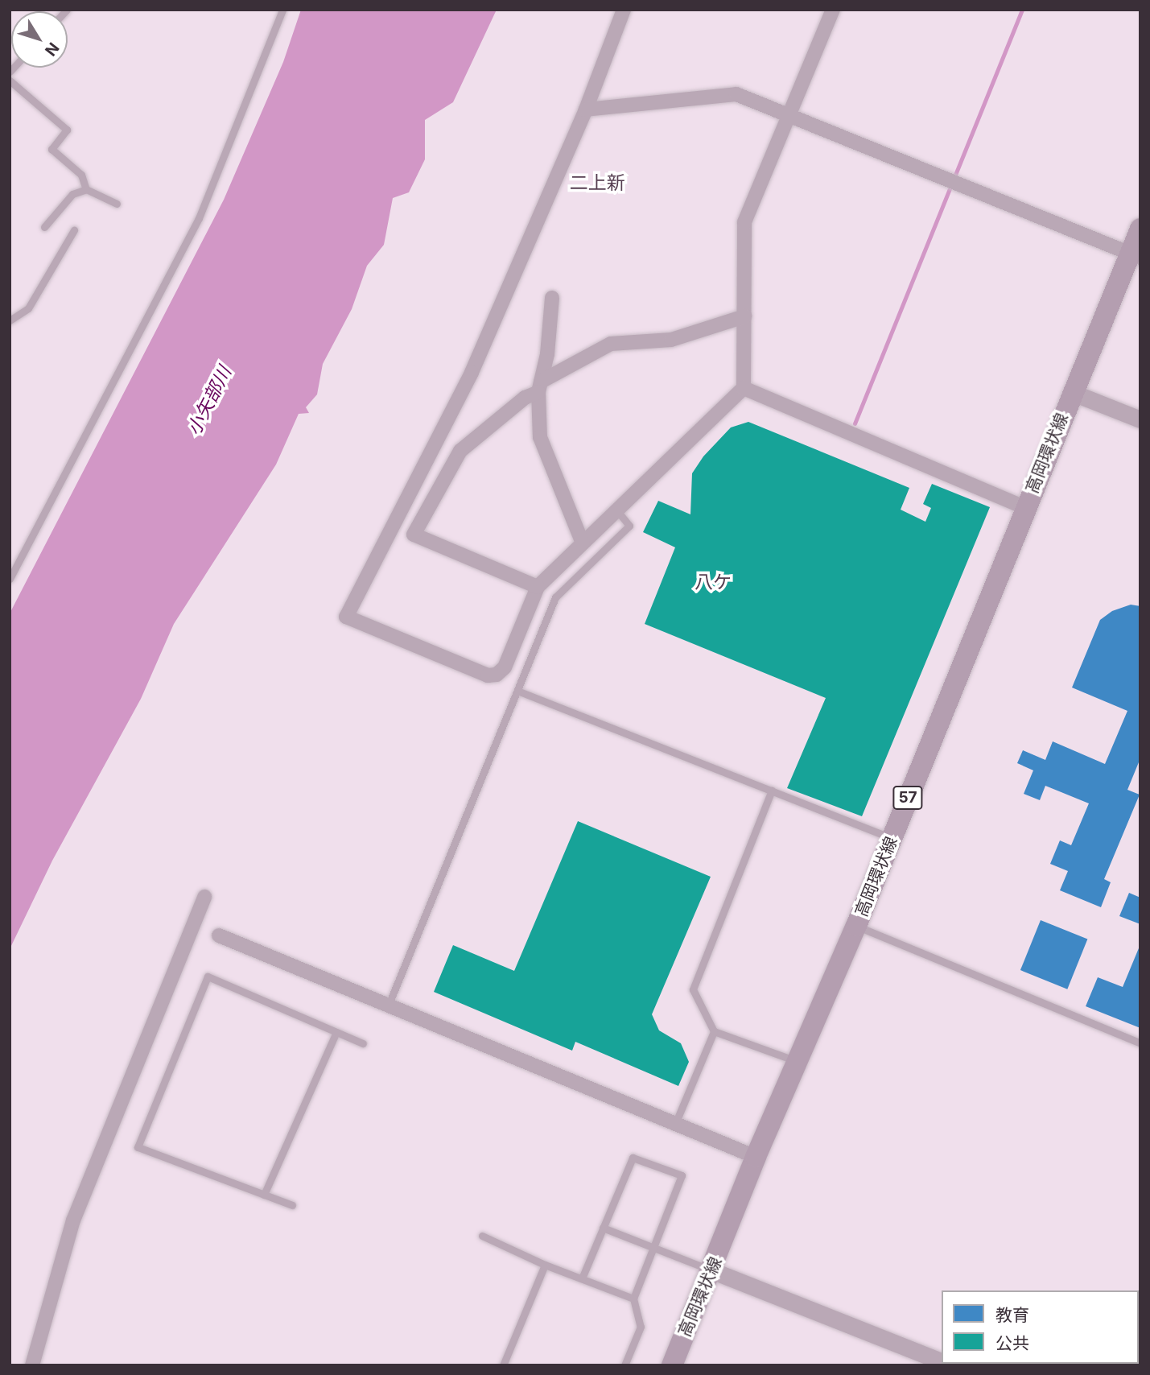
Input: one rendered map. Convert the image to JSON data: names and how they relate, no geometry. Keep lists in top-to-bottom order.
{
  "streets": {
    "main road": ["高岡環状線", "57"]
  },
  "districts": ["二上新", "八ケ"],
  "water": ["小矢部川"],
  "legend": ["教育", "公共"],
  "north": "bottom right"
}
